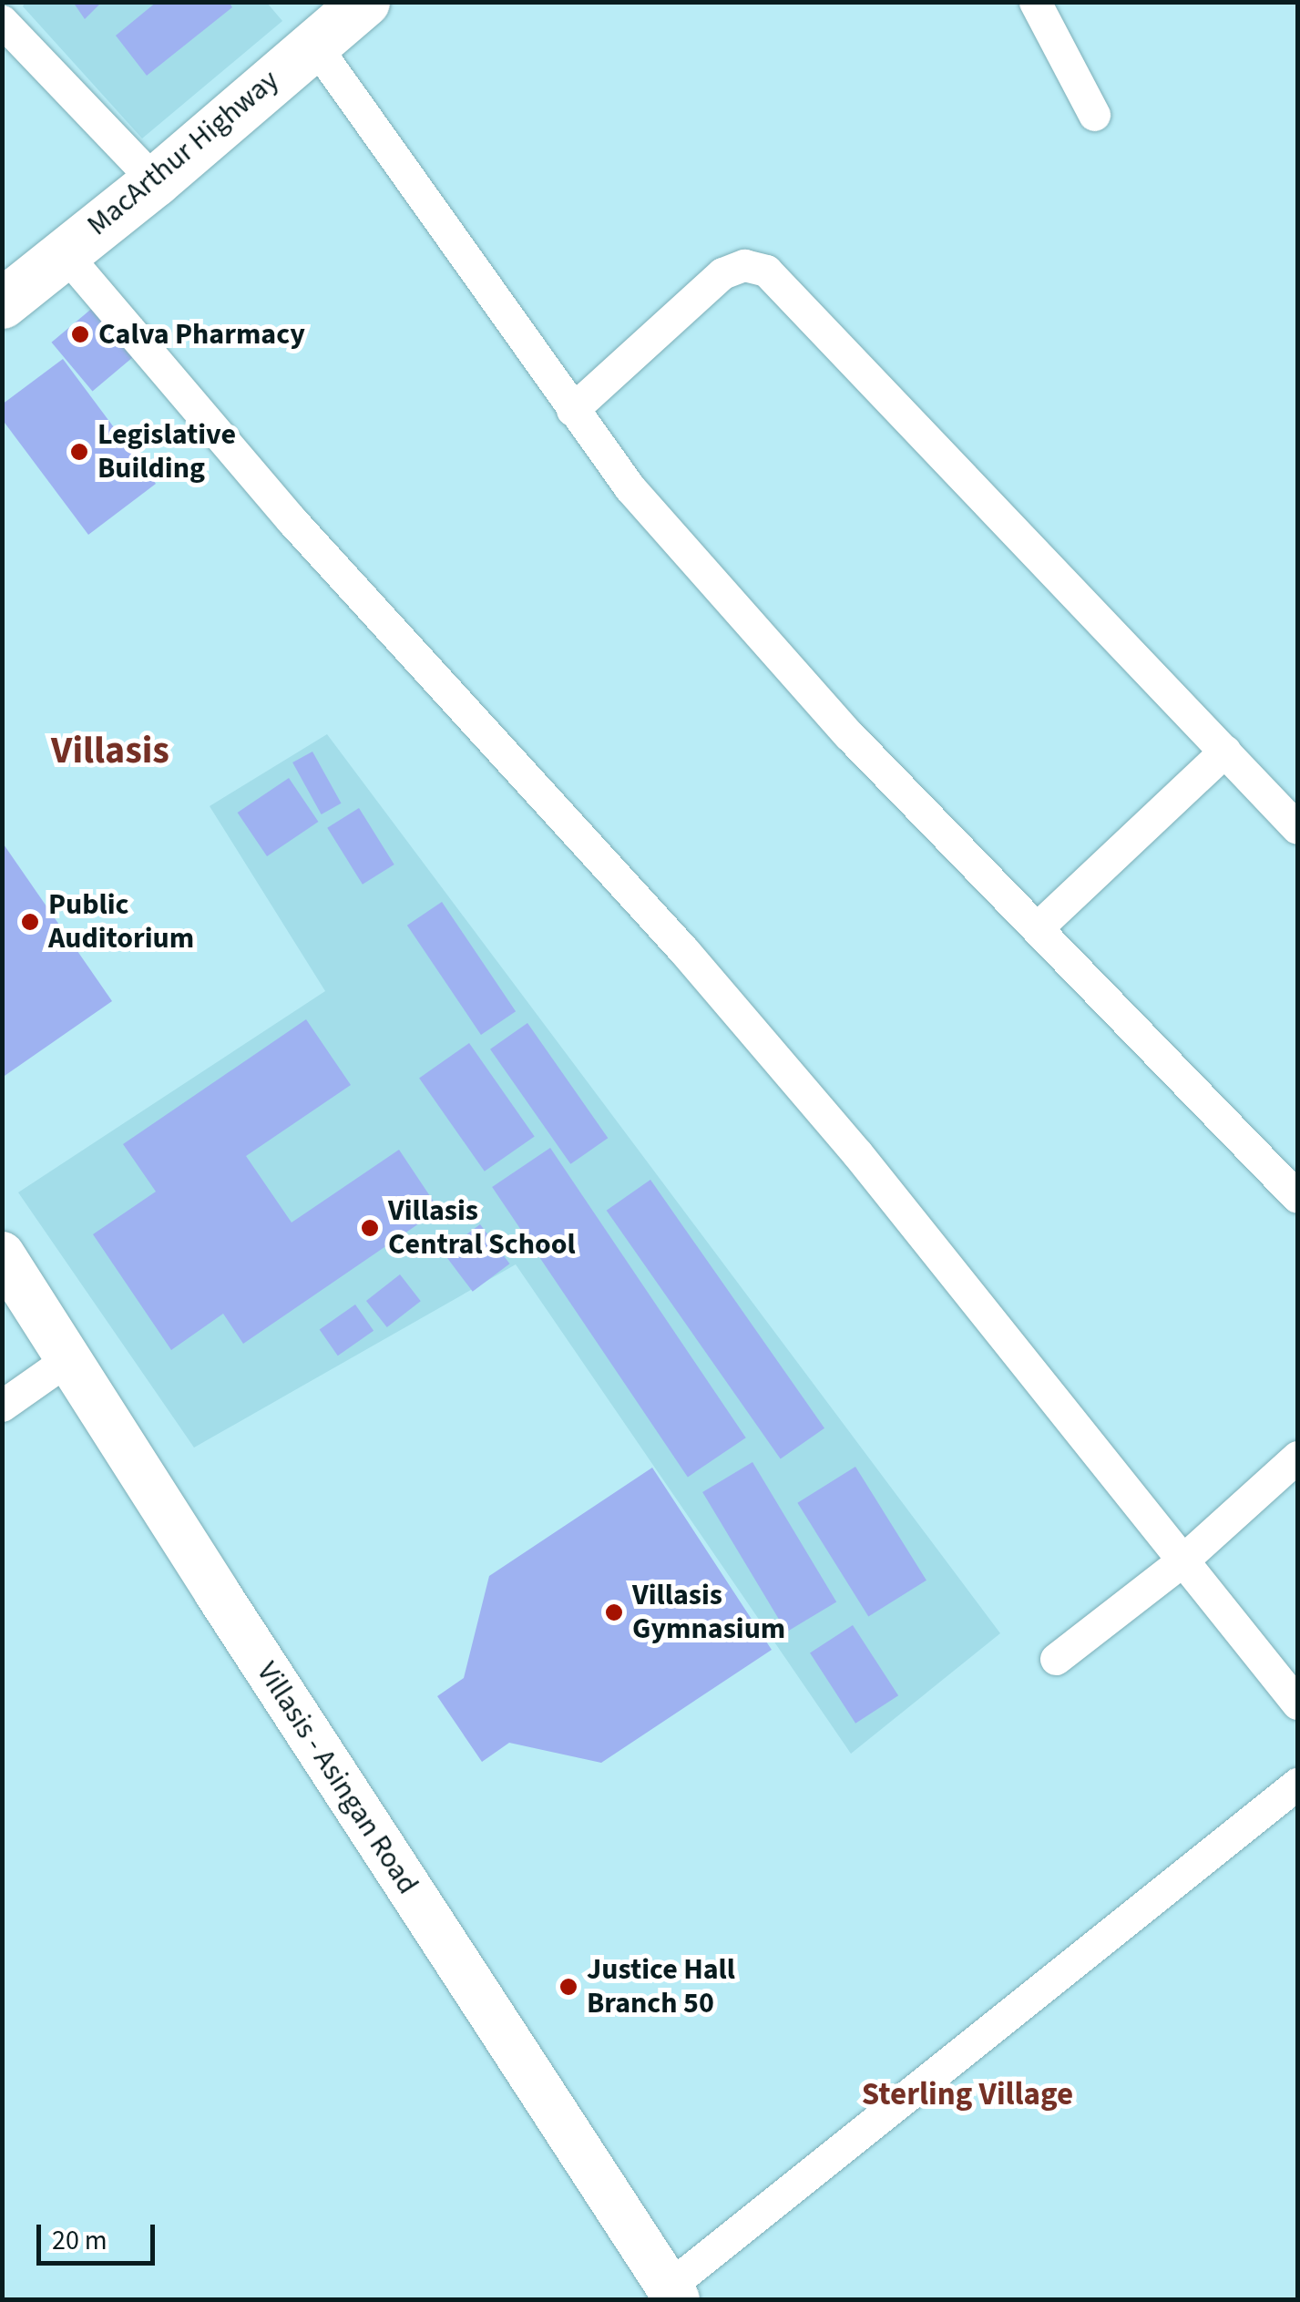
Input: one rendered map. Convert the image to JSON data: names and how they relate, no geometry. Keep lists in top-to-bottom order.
{
  "streets": {
    "highway": ["MacArthur Highway"],
    "main road": ["Villasis - Asingan Road"]
  },
  "districts": ["Villasis", "Sterling Village"],
  "places": [
    "Calva Pharmacy",
    "Legislative Building",
    "Public Auditorium",
    "Villasis Central School",
    "Villasis Gymnasium",
    "Justice Hall Branch 50"
  ],
  "scale_bar": "20 m"
}
